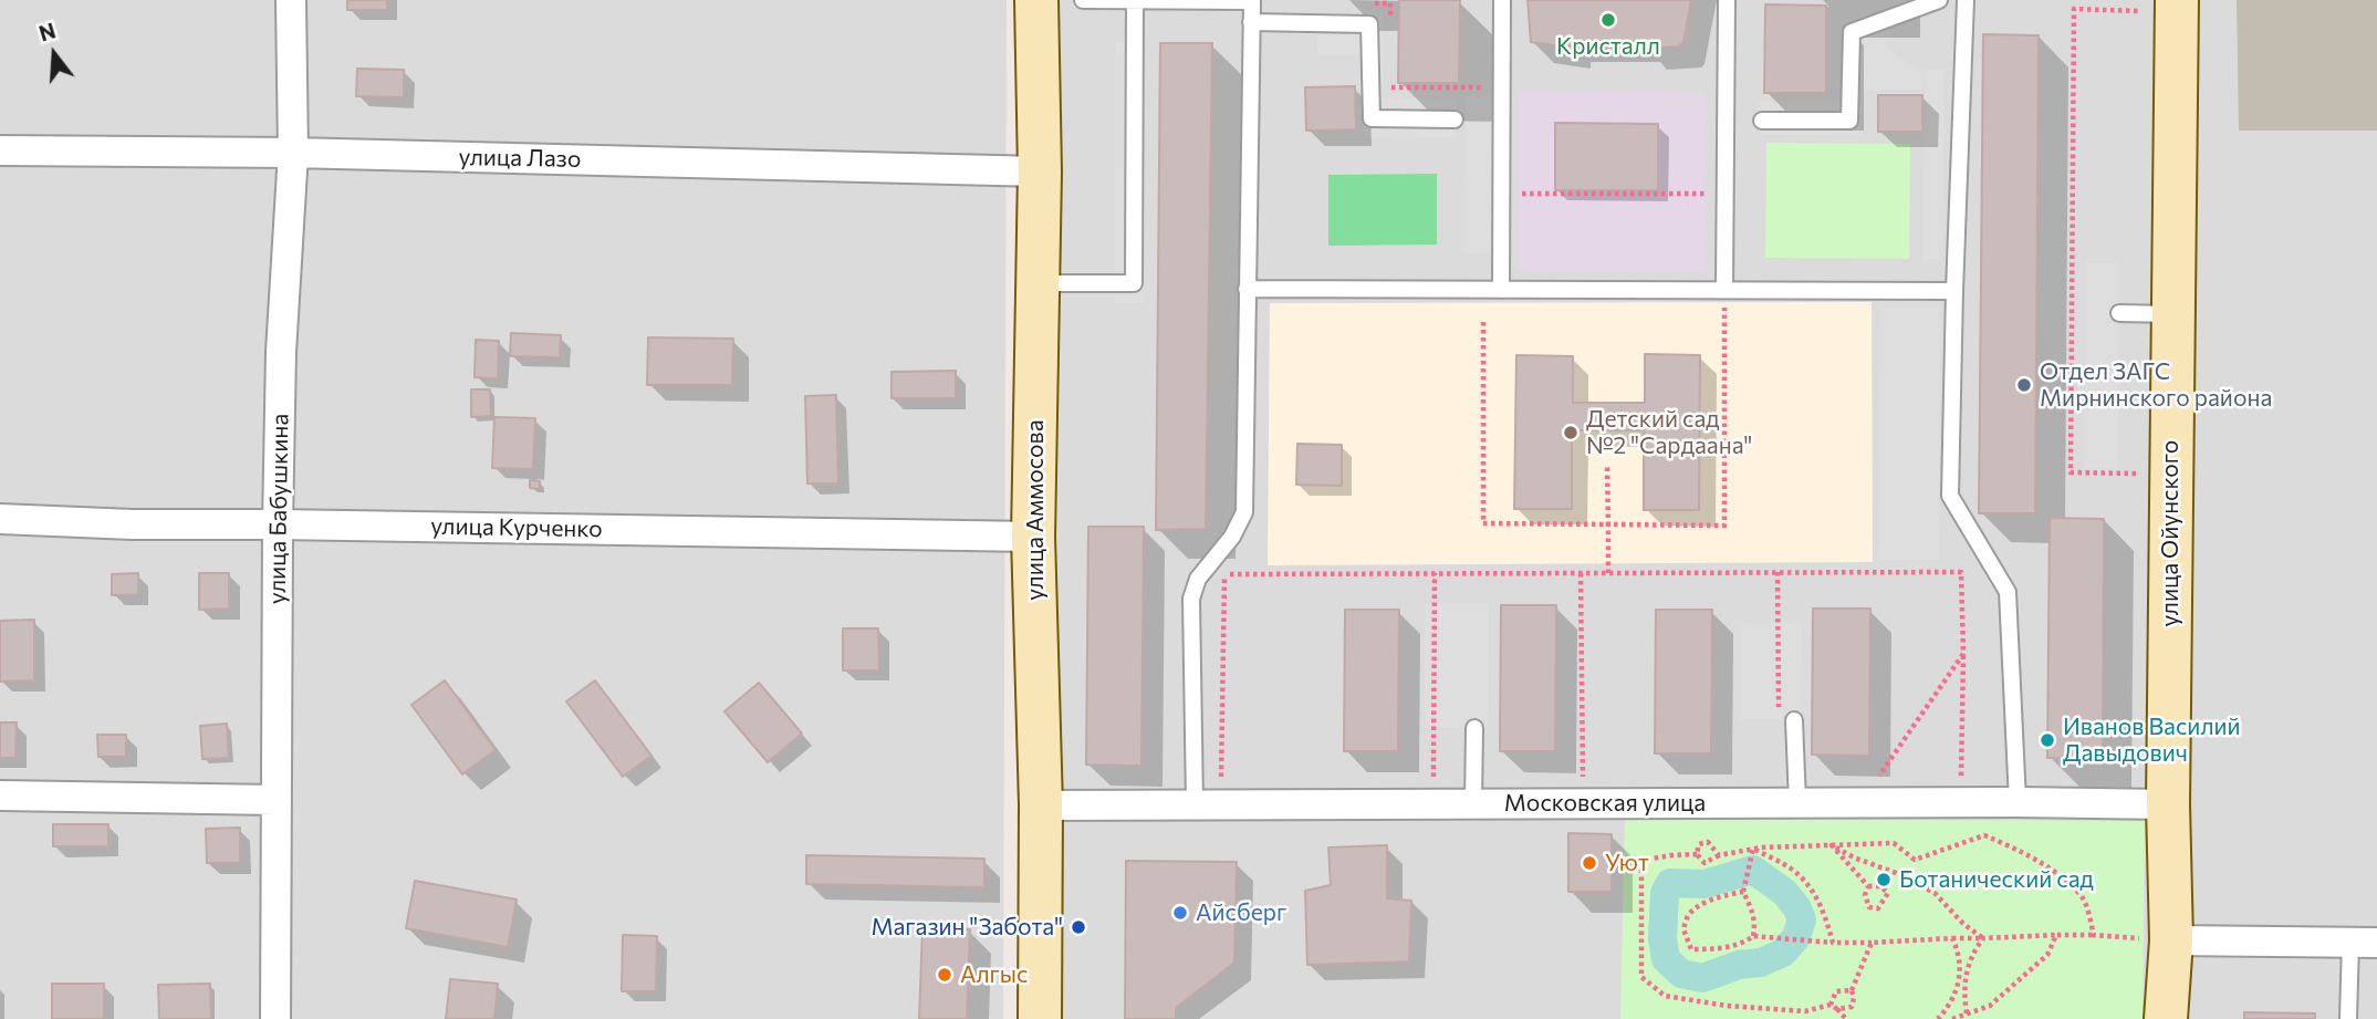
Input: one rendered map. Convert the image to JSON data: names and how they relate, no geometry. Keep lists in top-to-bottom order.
{
  "streets": {
    "main road": ["улица Аммосова", "улица Ойунского"],
    "street": [
      "улица Лазо",
      "улица Бабушкина",
      "улица Курченко",
      "Московская улица"
    ]
  },
  "crossings": [
    ["улица Лазо", "улица Бабушкина"],
    ["улица Лазо", "улица Аммосова"],
    ["улица Бабушкина", "улица Курченко"],
    ["улица Аммосова", "улица Курченко"],
    ["улица Аммосова", "Московская улица"],
    ["улица Ойунского", "Московская улица"]
  ],
  "places": [
    "Кристалл",
    "Отдел ЗАГС Мирнинского района",
    "Детский сад №2 \"Сардаана\"",
    "Иванов Василий Давыдович",
    "Уют",
    "Ботанический сад",
    "Айсберг",
    "Магазин \"Забота\"",
    "Алгыс"
  ],
  "north": "top"
}
